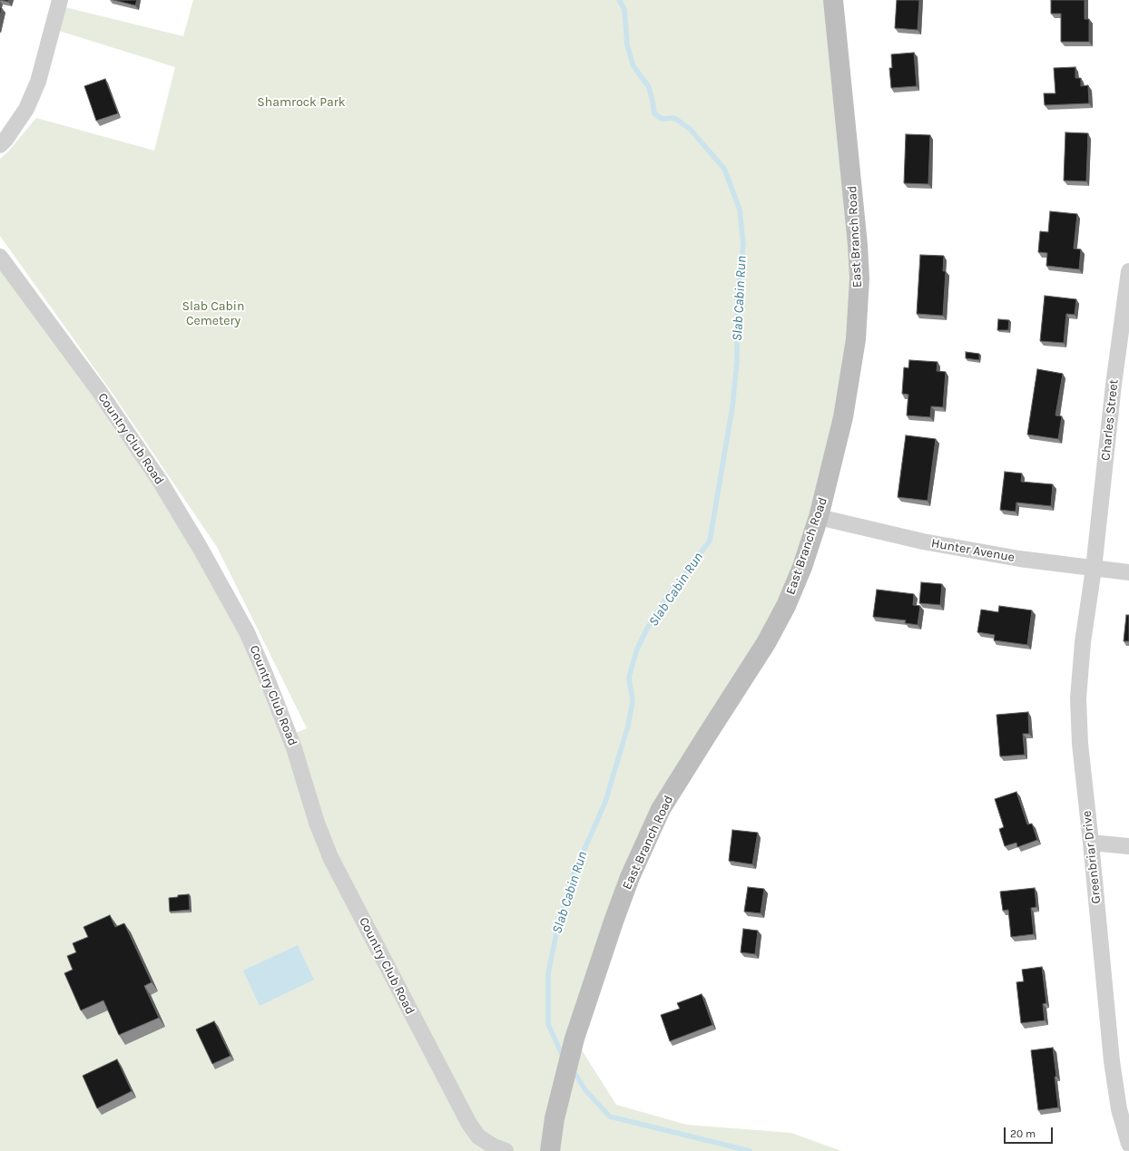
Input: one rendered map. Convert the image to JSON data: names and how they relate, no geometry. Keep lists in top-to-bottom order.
{
  "streets": {
    "main road": ["East Branch Road"],
    "street": [
      "Charles Street",
      "Country Club Road",
      "Hunter Avenue",
      "Greenbriar Drive"
    ]
  },
  "crossings": [
    ["East Branch Road", "Hunter Avenue"],
    ["Charles Street", "Hunter Avenue"],
    ["Charles Street", "Greenbriar Drive"],
    ["Hunter Avenue", "Greenbriar Drive"]
  ],
  "water": ["Slab Cabin Run"],
  "parks": ["Shamrock Park", "Slab Cabin Cemetery"],
  "scale_bar": "20 m"
}
